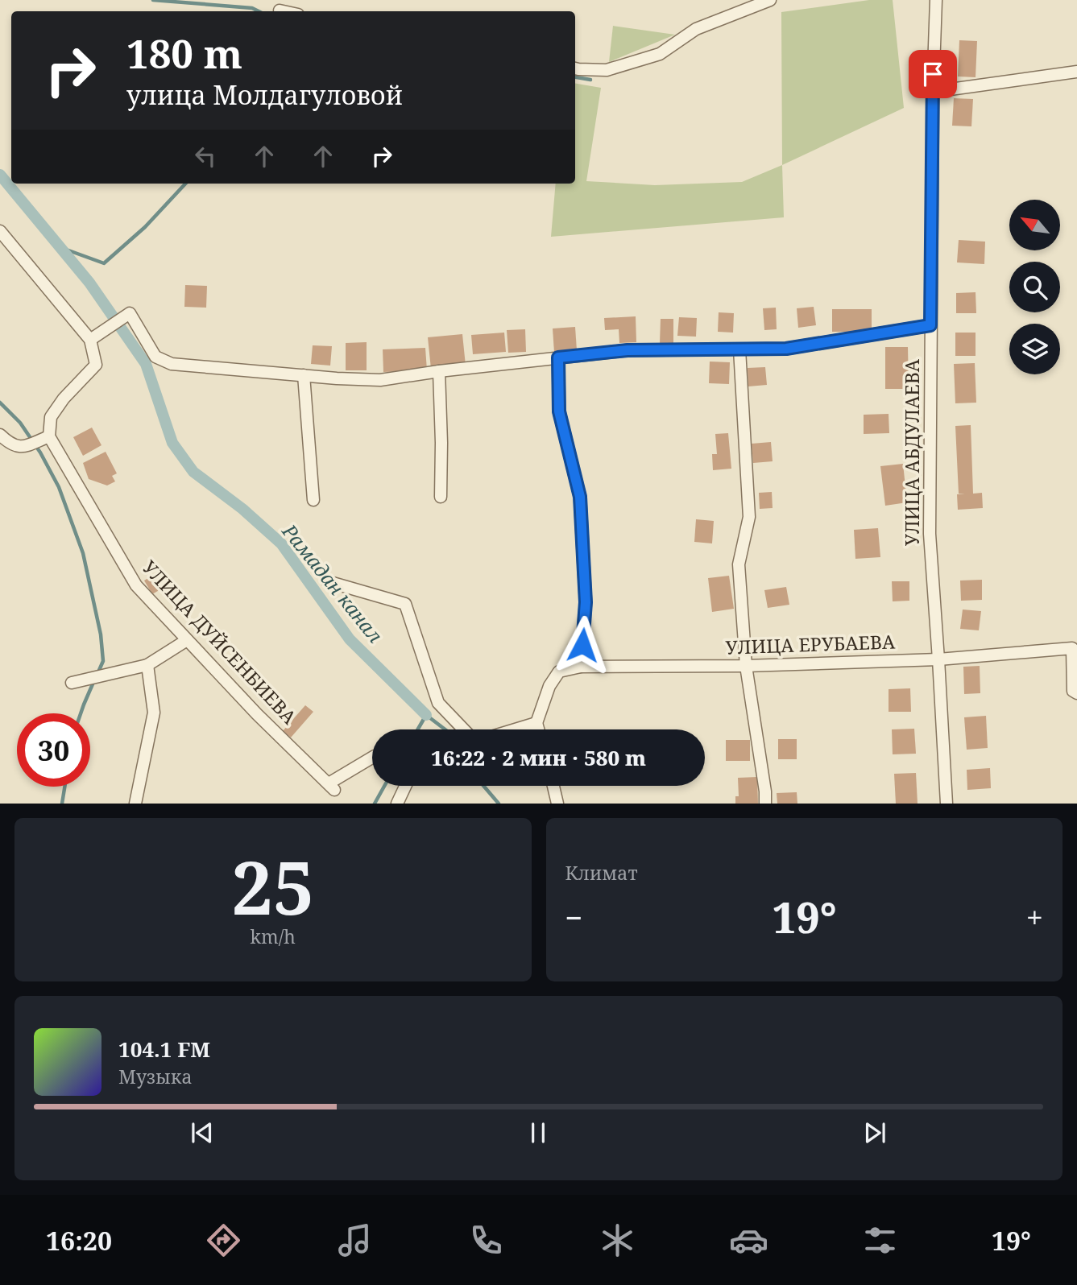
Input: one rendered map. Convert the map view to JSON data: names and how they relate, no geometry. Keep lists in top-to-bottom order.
{
  "streets": {
    "street": ["УЛИЦА АБДУЛАЕВА", "УЛИЦА ДУЙСЕНБИЕВА", "УЛИЦА ЕРУБАЕВА"]
  },
  "crossings": [
    ["УЛИЦА АБДУЛАЕВА", "УЛИЦА ЕРУБАЕВА"]
  ],
  "water": ["Рамадан канал"],
  "north": "top left",
  "page": {
    "turn": ["180 m", "улица Молдагуловой"],
    "limit": "30",
    "trip": "16:22 · 2 мин · 580 m",
    "tile": [
      ["25", "km/h"],
      "Климат"
    ],
    "heat": ["−", "19°", "+"],
    "song": ["104.1 FM", "Музыка"],
    "tabs": ["16:20", "19°"]
  }
}
